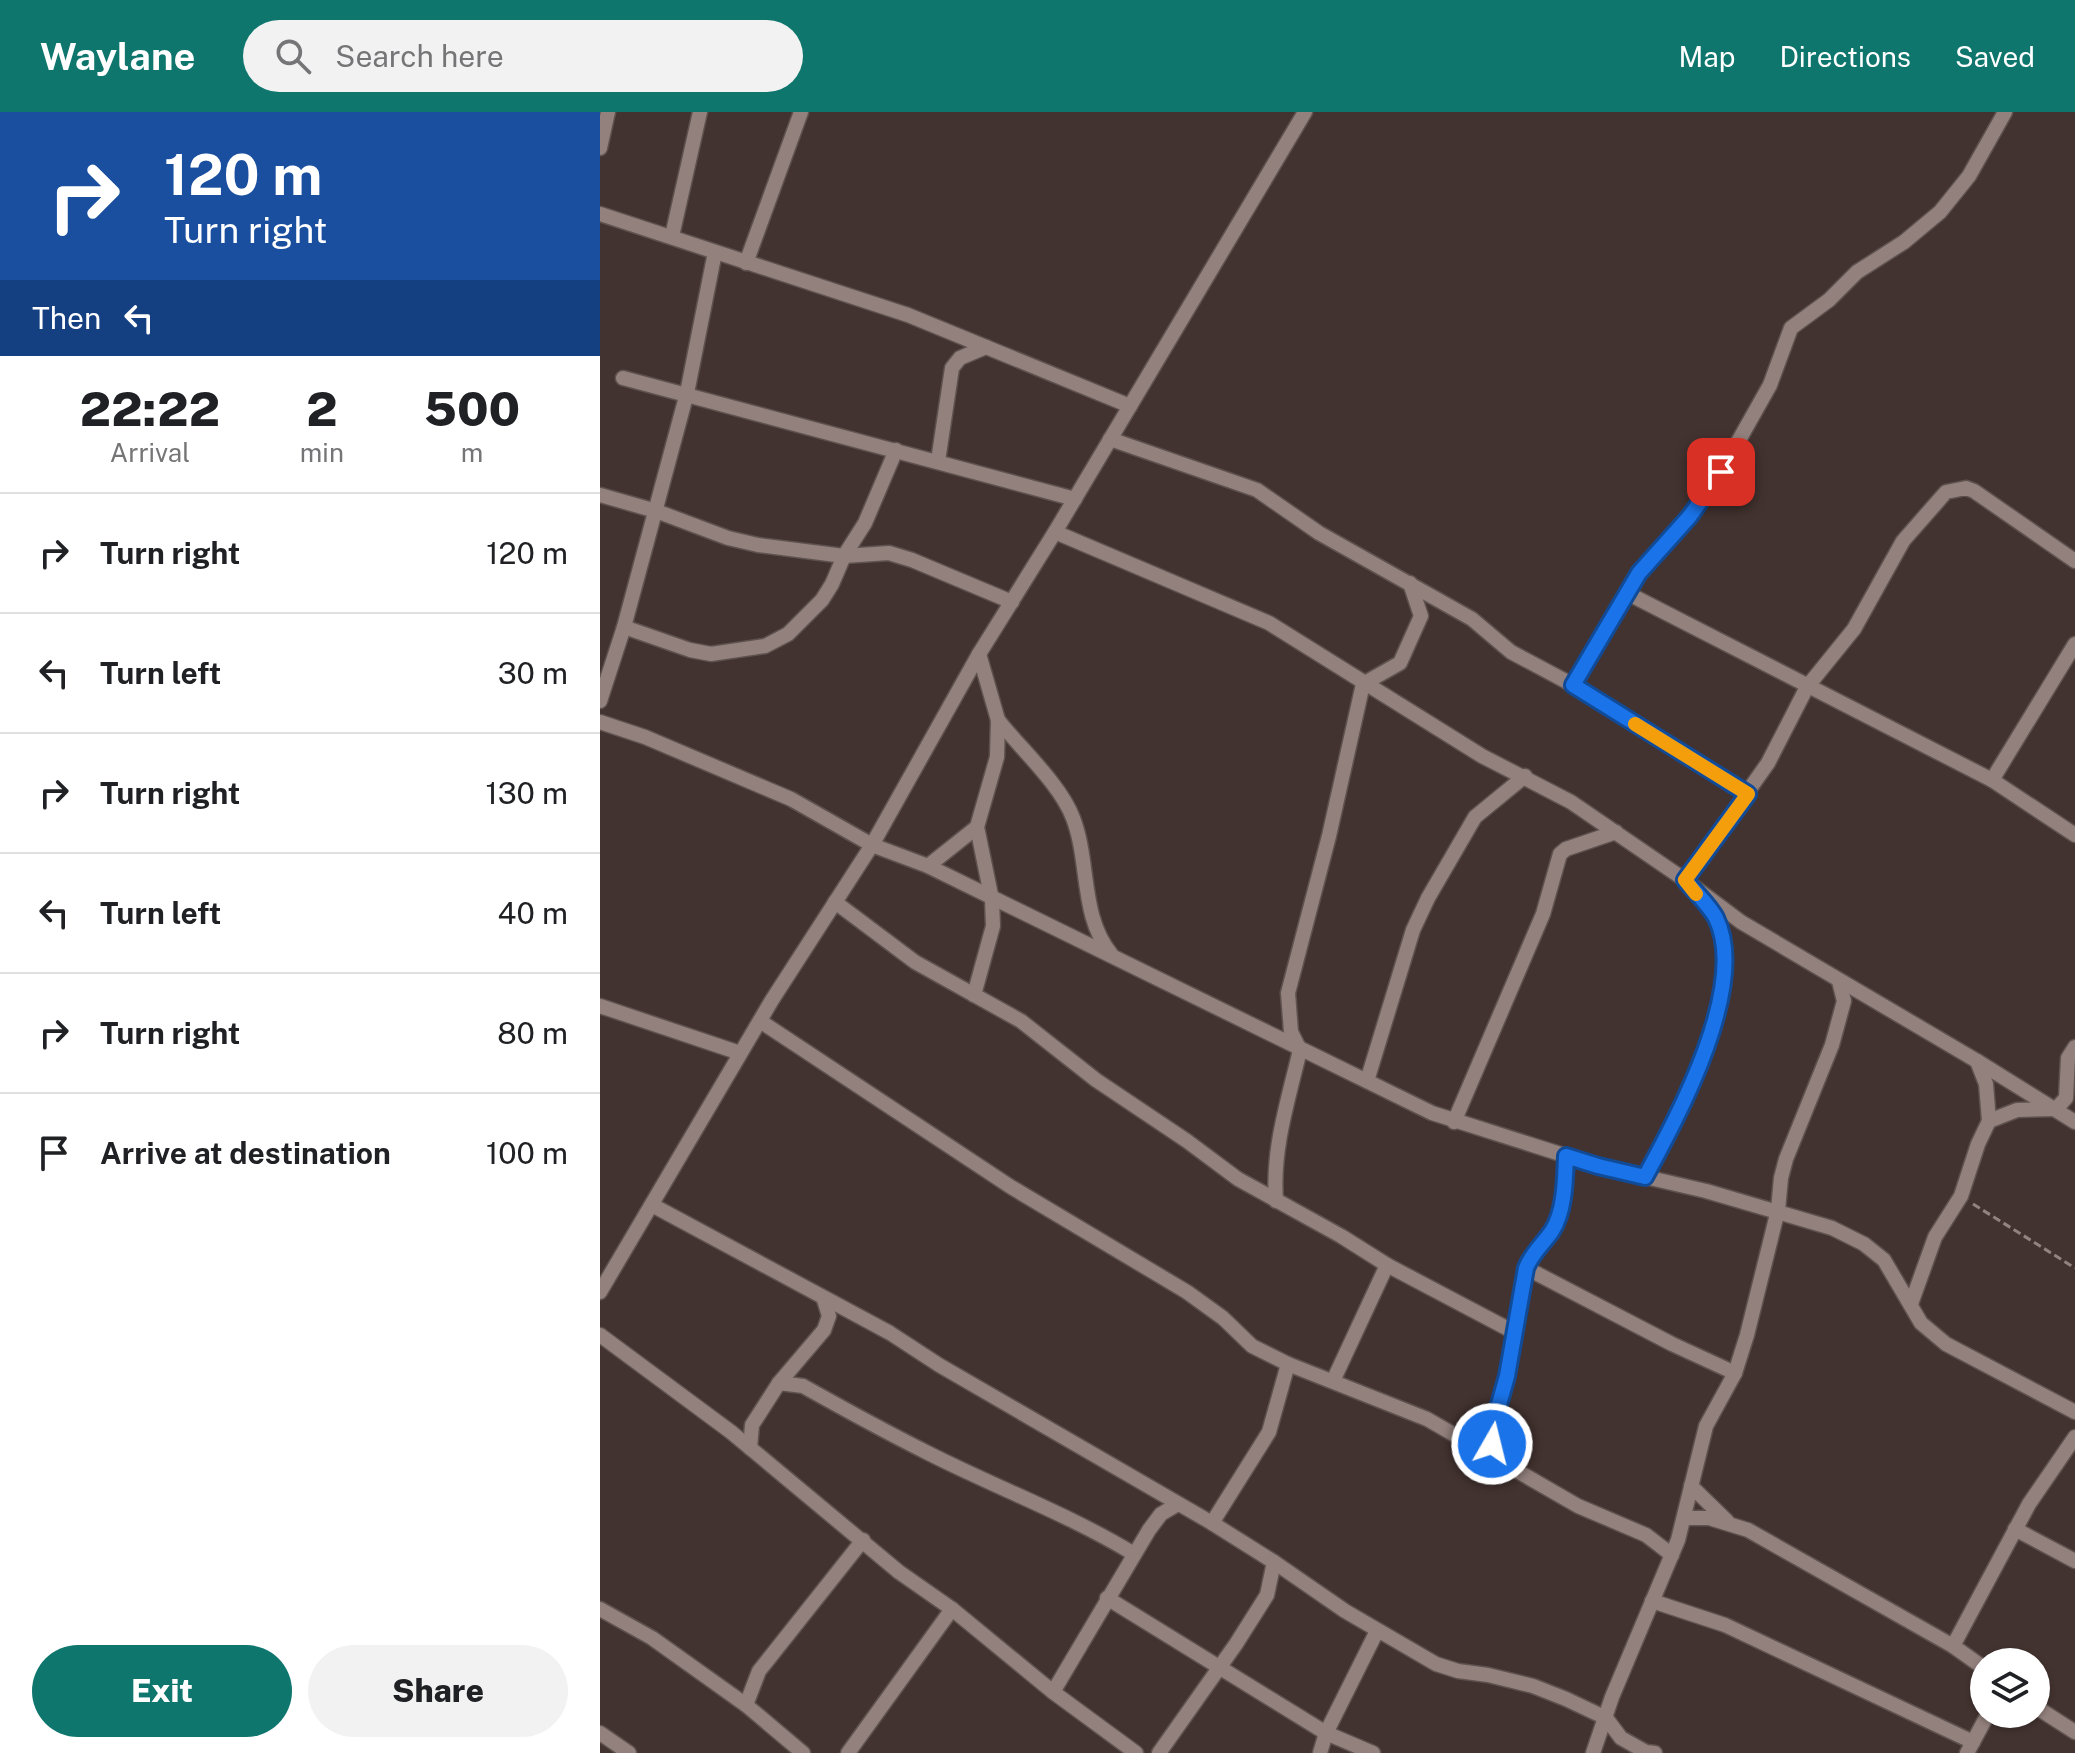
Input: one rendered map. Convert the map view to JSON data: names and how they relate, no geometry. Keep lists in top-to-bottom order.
{
  "page": {
    "header": "Waylane",
    "search": "Search here",
    "nav": ["Map", "Directions", "Saved"],
    "turn": ["120 m", "Turn right"],
    "then": "Then",
    "eta": [
      "22:22",
      "Arrival",
      "2",
      "min",
      "500",
      "m"
    ],
    "list": [
      {
        "name": "Turn right",
        "value": "120 m"
      },
      {
        "name": "Turn left",
        "value": "30 m"
      },
      {
        "name": "Turn right",
        "value": "130 m"
      },
      {
        "name": "Turn left",
        "value": "40 m"
      },
      {
        "name": "Turn right",
        "value": "80 m"
      },
      {
        "name": "Arrive at destination",
        "value": "100 m"
      }
    ],
    "buttons": ["Exit", "Share"]
  }
}
